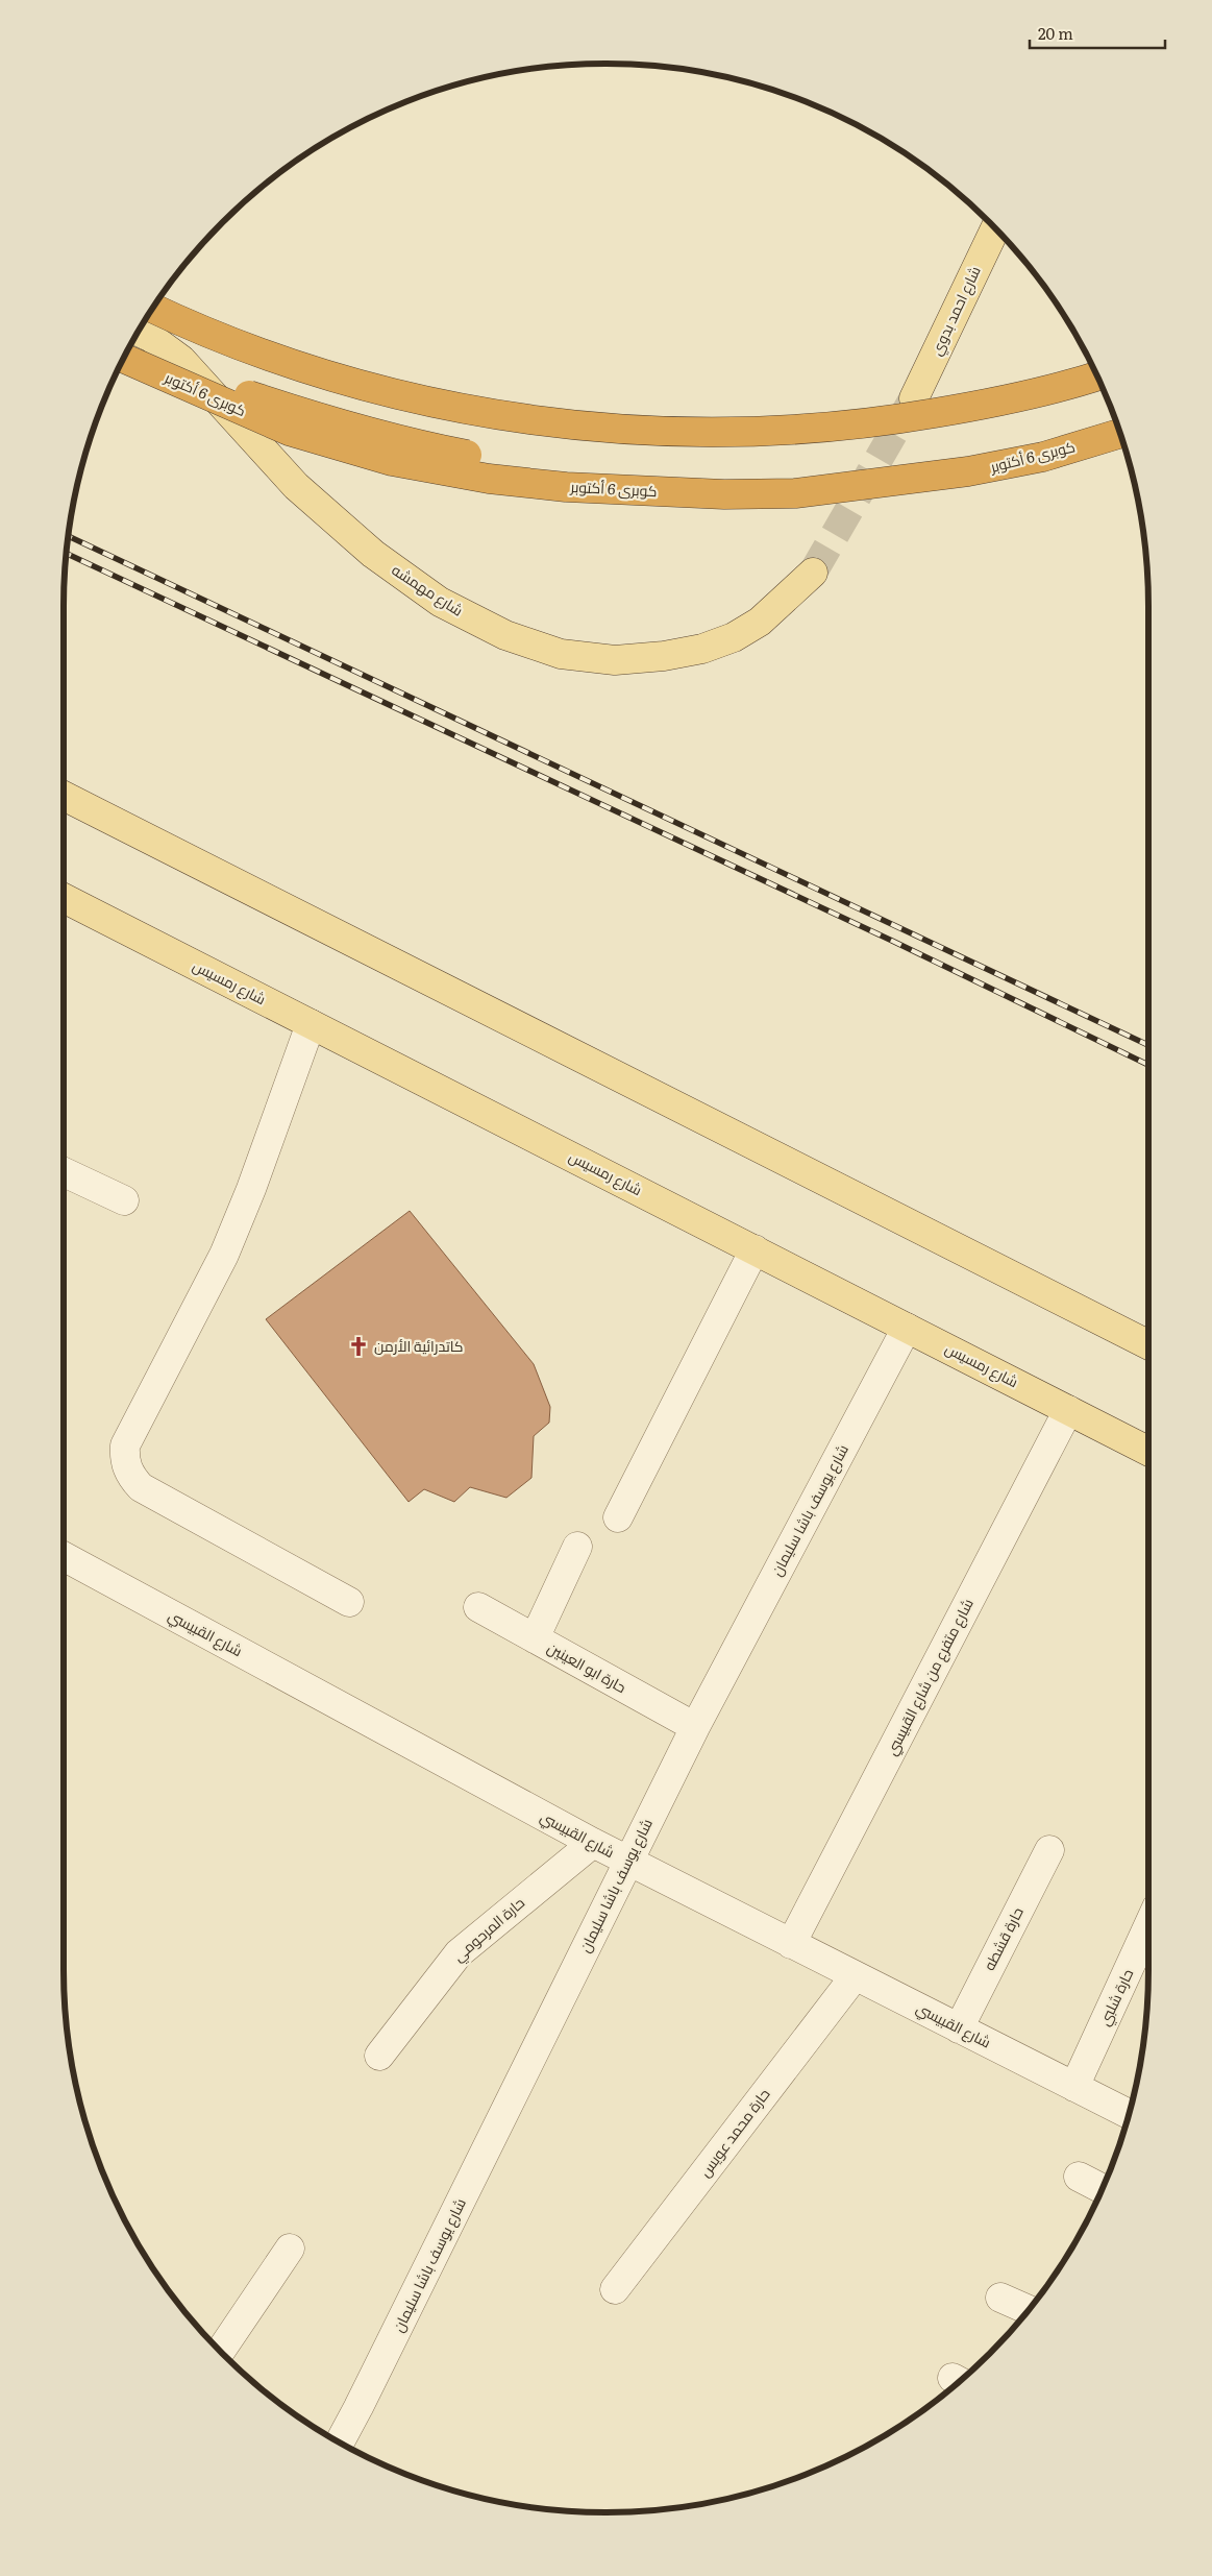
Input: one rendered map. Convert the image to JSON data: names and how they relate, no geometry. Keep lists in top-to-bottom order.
{
  "streets": {
    "highway": ["كوبرى 6 أكتوبر"],
    "main road": ["شارع احمد بدوي", "شارع مهمشه", "شارع رمسيس"],
    "street": [
      "شارع يوسف باشا سليمان",
      "شارع القبيسي",
      "حارة ابو العينين",
      "شارع متفرع من شارع القبيسي",
      "حارة المرحومي",
      "حارة قشطه",
      "حارة شلبي",
      "حارة محمد عويس"
    ]
  },
  "crossings": [
    ["شارع رمسيس", "شارع يوسف باشا سليمان"],
    ["شارع رمسيس", "شارع متفرع من شارع القبيسي"],
    ["شارع يوسف باشا سليمان", "شارع القبيسي"],
    ["شارع يوسف باشا سليمان", "حارة ابو العينين"],
    ["شارع القبيسي", "شارع متفرع من شارع القبيسي"],
    ["شارع القبيسي", "حارة المرحومي"],
    ["شارع القبيسي", "حارة قشطه"],
    ["شارع القبيسي", "حارة شلبي"],
    ["شارع القبيسي", "حارة محمد عويس"]
  ],
  "places": {
    "church": ["كاتدرائية الأرمن"]
  },
  "scale_bar": "20 m"
}
